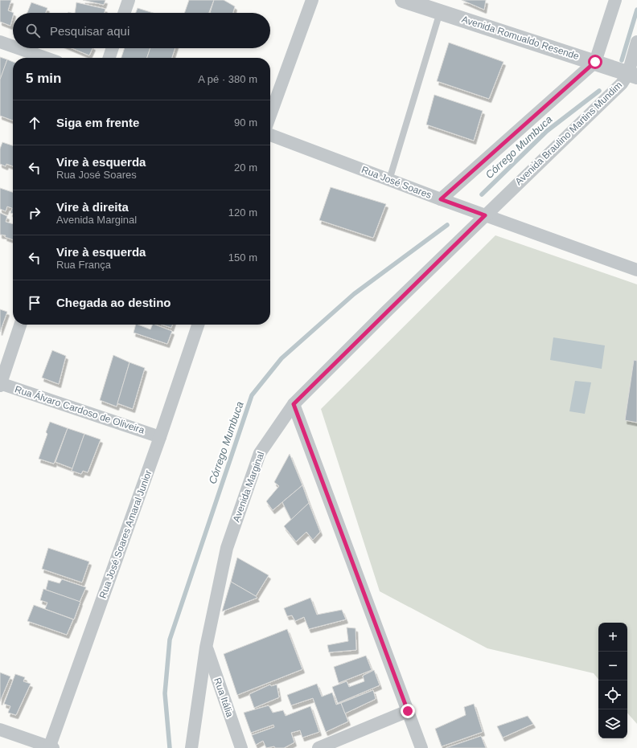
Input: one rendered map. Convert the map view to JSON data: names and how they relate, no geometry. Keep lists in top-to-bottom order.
{
  "streets": {
    "street": [
      "Avenida Romualdo Resende",
      "Avenida Braulino Martins Mundim",
      "Rua José Soares",
      "Rua Álvaro Cardoso de Oliveira",
      "Avenida Marginal",
      "Rua José Soares Amaral Junior",
      "Rua Itália"
    ]
  },
  "crossings": [
    ["Avenida Romualdo Resende", "Avenida Braulino Martins Mundim"],
    ["Avenida Braulino Martins Mundim", "Rua José Soares"],
    ["Avenida Braulino Martins Mundim", "Avenida Marginal"],
    ["Rua José Soares", "Avenida Marginal"],
    ["Rua Álvaro Cardoso de Oliveira", "Rua José Soares Amaral Junior"],
    ["Avenida Marginal", "Rua Itália"]
  ],
  "water": ["Córrego Mumbuca"],
  "page": {
    "search": "Pesquisar aqui",
    "heading": ["5 min", "A pé · 380 m"],
    "list": [
      ["Siga em frente", "90 m"],
      ["Vire à esquerda", "Rua José Soares", "20 m"],
      ["Vire à direita", "Avenida Marginal", "120 m"],
      ["Vire à esquerda", "Rua França", "150 m"],
      "Chegada ao destino"
    ],
    "map_buttons": ["+", "−"]
  }
}
